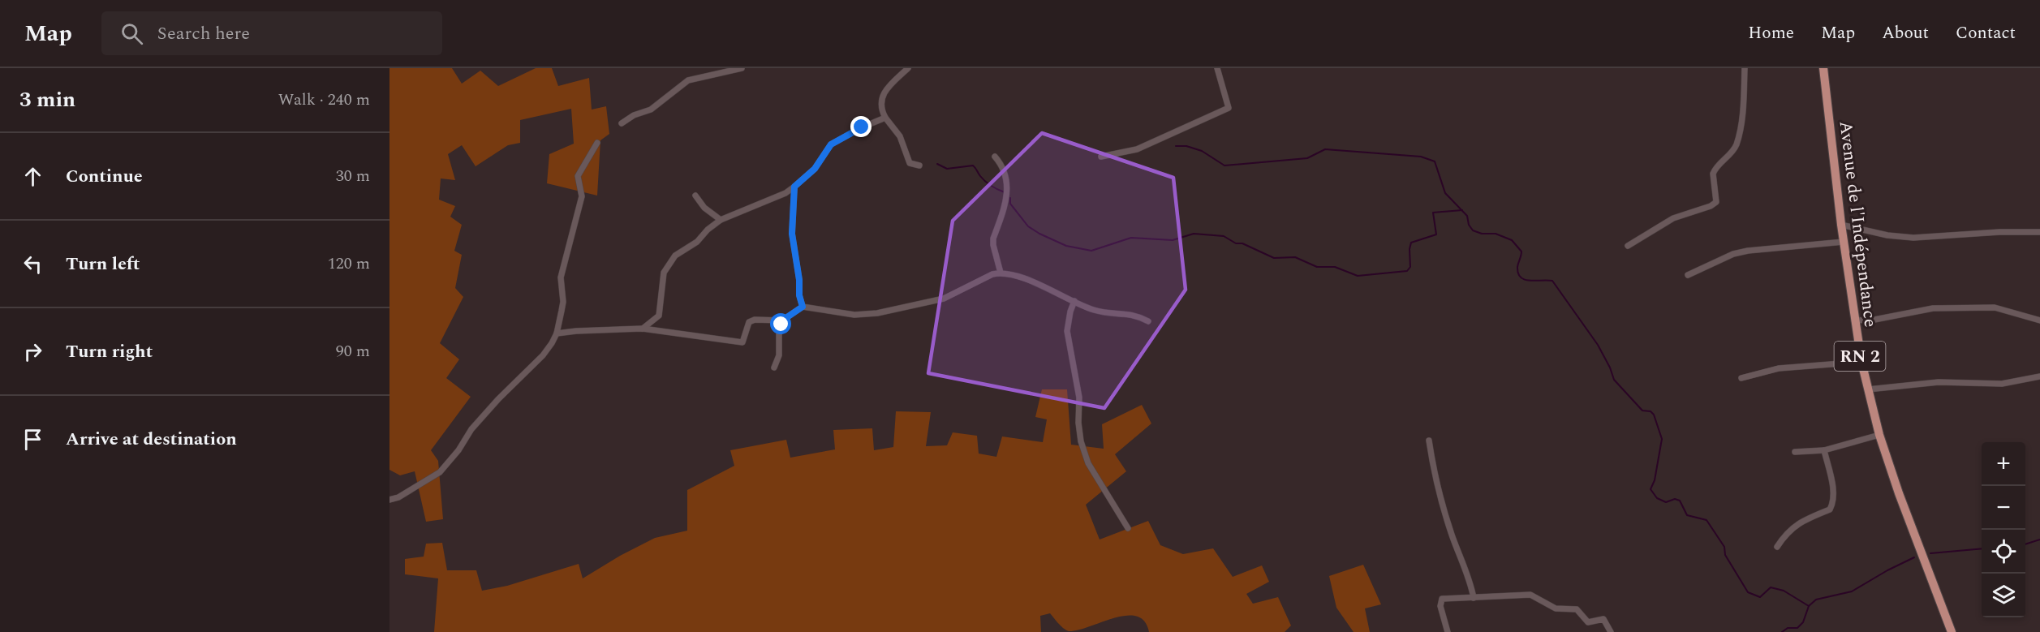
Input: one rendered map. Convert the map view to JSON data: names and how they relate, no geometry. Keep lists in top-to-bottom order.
{
  "streets": {
    "main road": ["Avenue de l'Indépendance", "RN 2"]
  },
  "page": {
    "header": "Map",
    "search": "Search here",
    "nav": [
      "Home",
      "Map",
      "About",
      "Contact"
    ],
    "heading": ["3 min", "Walk · 240 m"],
    "list": [
      ["Continue", "30 m"],
      ["Turn left", "120 m"],
      ["Turn right", "90 m"],
      "Arrive at destination"
    ],
    "map_buttons": ["+", "−"]
  }
}
